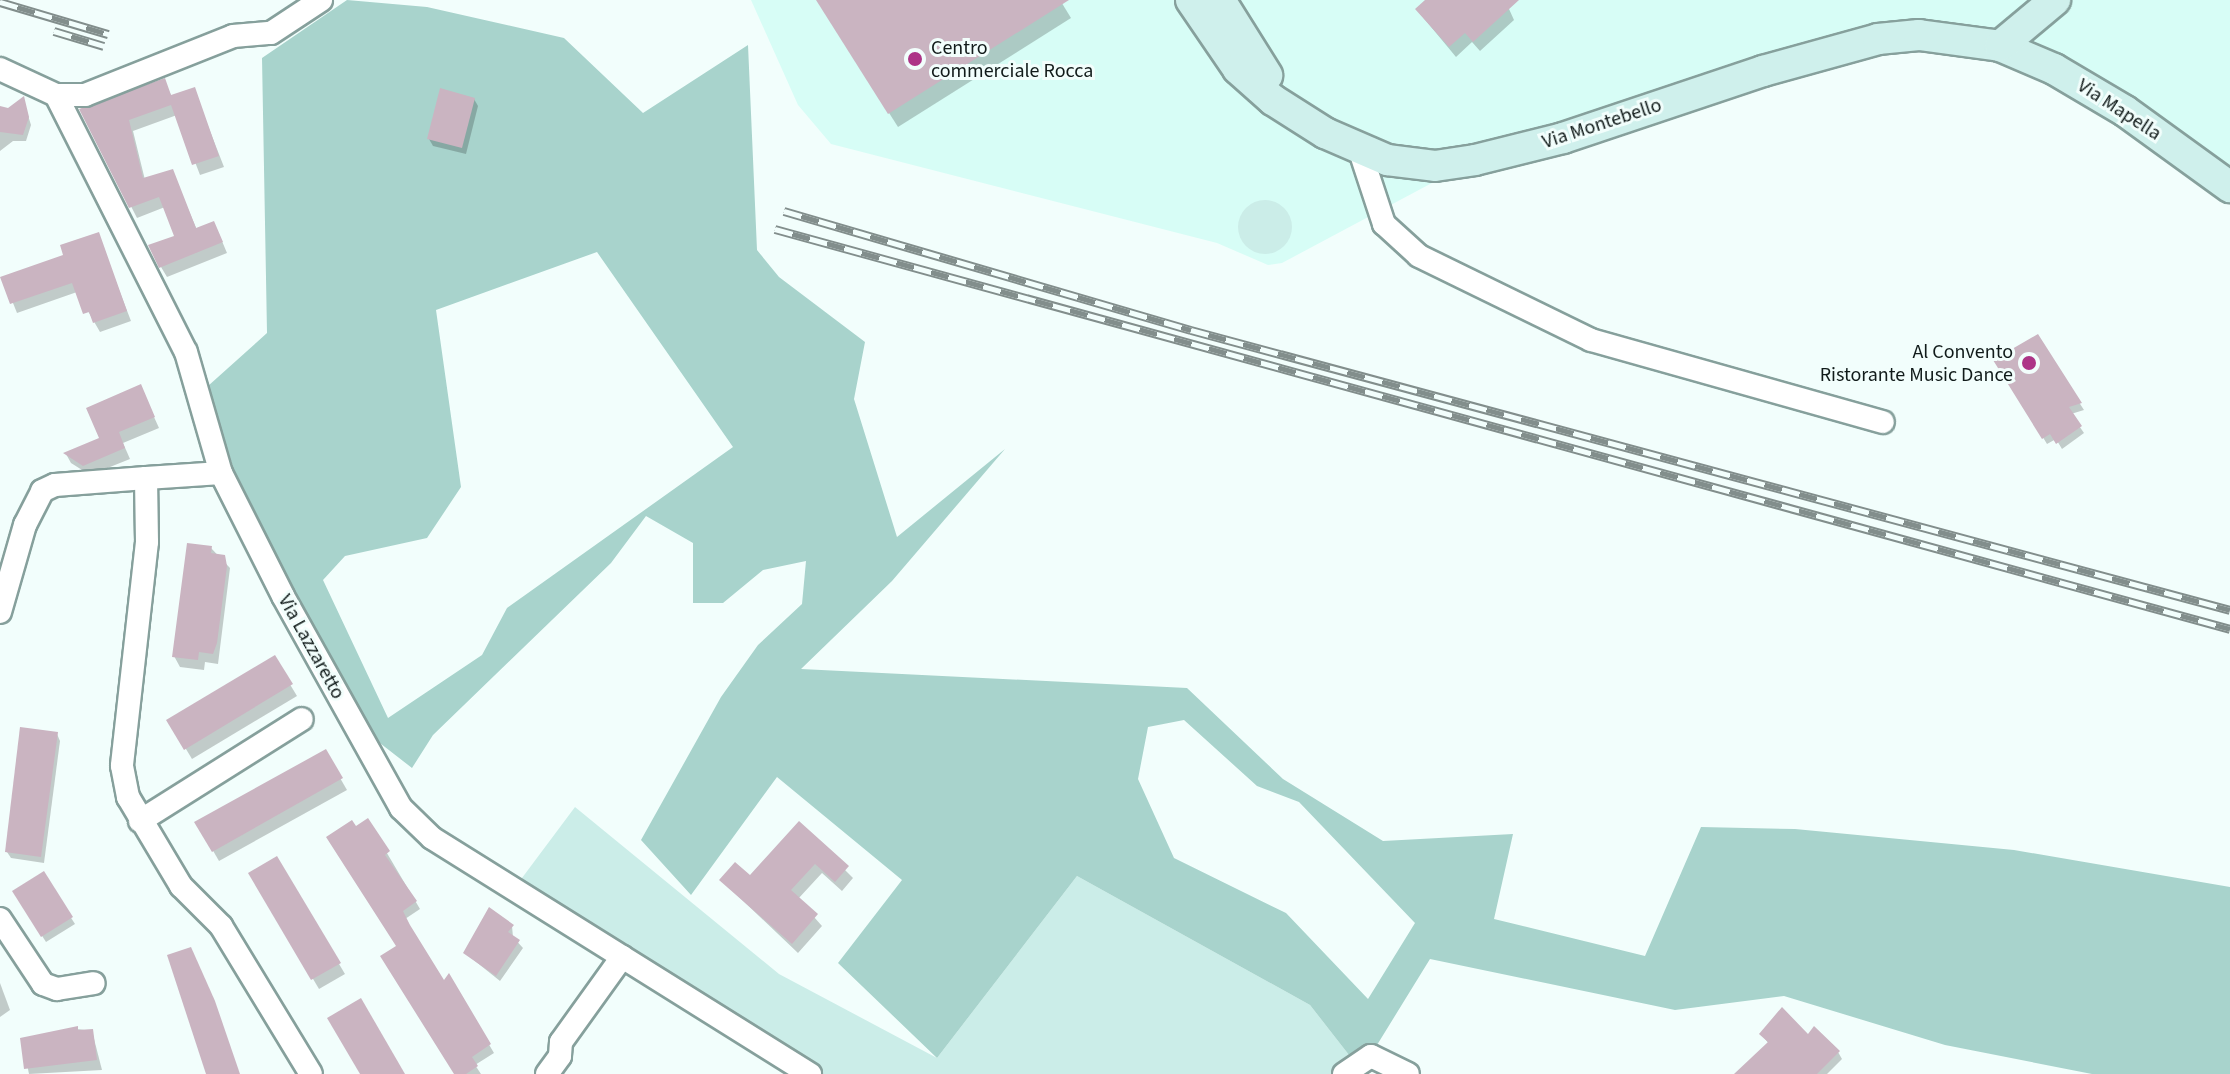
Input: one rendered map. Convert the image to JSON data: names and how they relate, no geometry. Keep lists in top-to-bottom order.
{
  "streets": {
    "street": ["Via Mapella", "Via Montebello", "Via Lazzaretto"]
  },
  "crossings": [
    ["Via Mapella", "Via Montebello"]
  ],
  "places": ["Centro commerciale Rocca", "Al Convento Ristorante Music Dance"]
}
